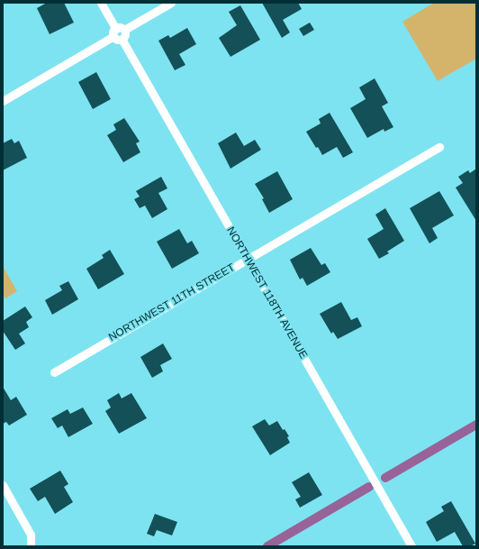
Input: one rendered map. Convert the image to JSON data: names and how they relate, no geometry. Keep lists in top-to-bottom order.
{
  "streets": {
    "street": ["NORTHWEST 118TH AVENUE", "NORTHWEST 11TH STREET"]
  },
  "crossings": [
    ["NORTHWEST 118TH AVENUE", "NORTHWEST 11TH STREET"]
  ]
}
